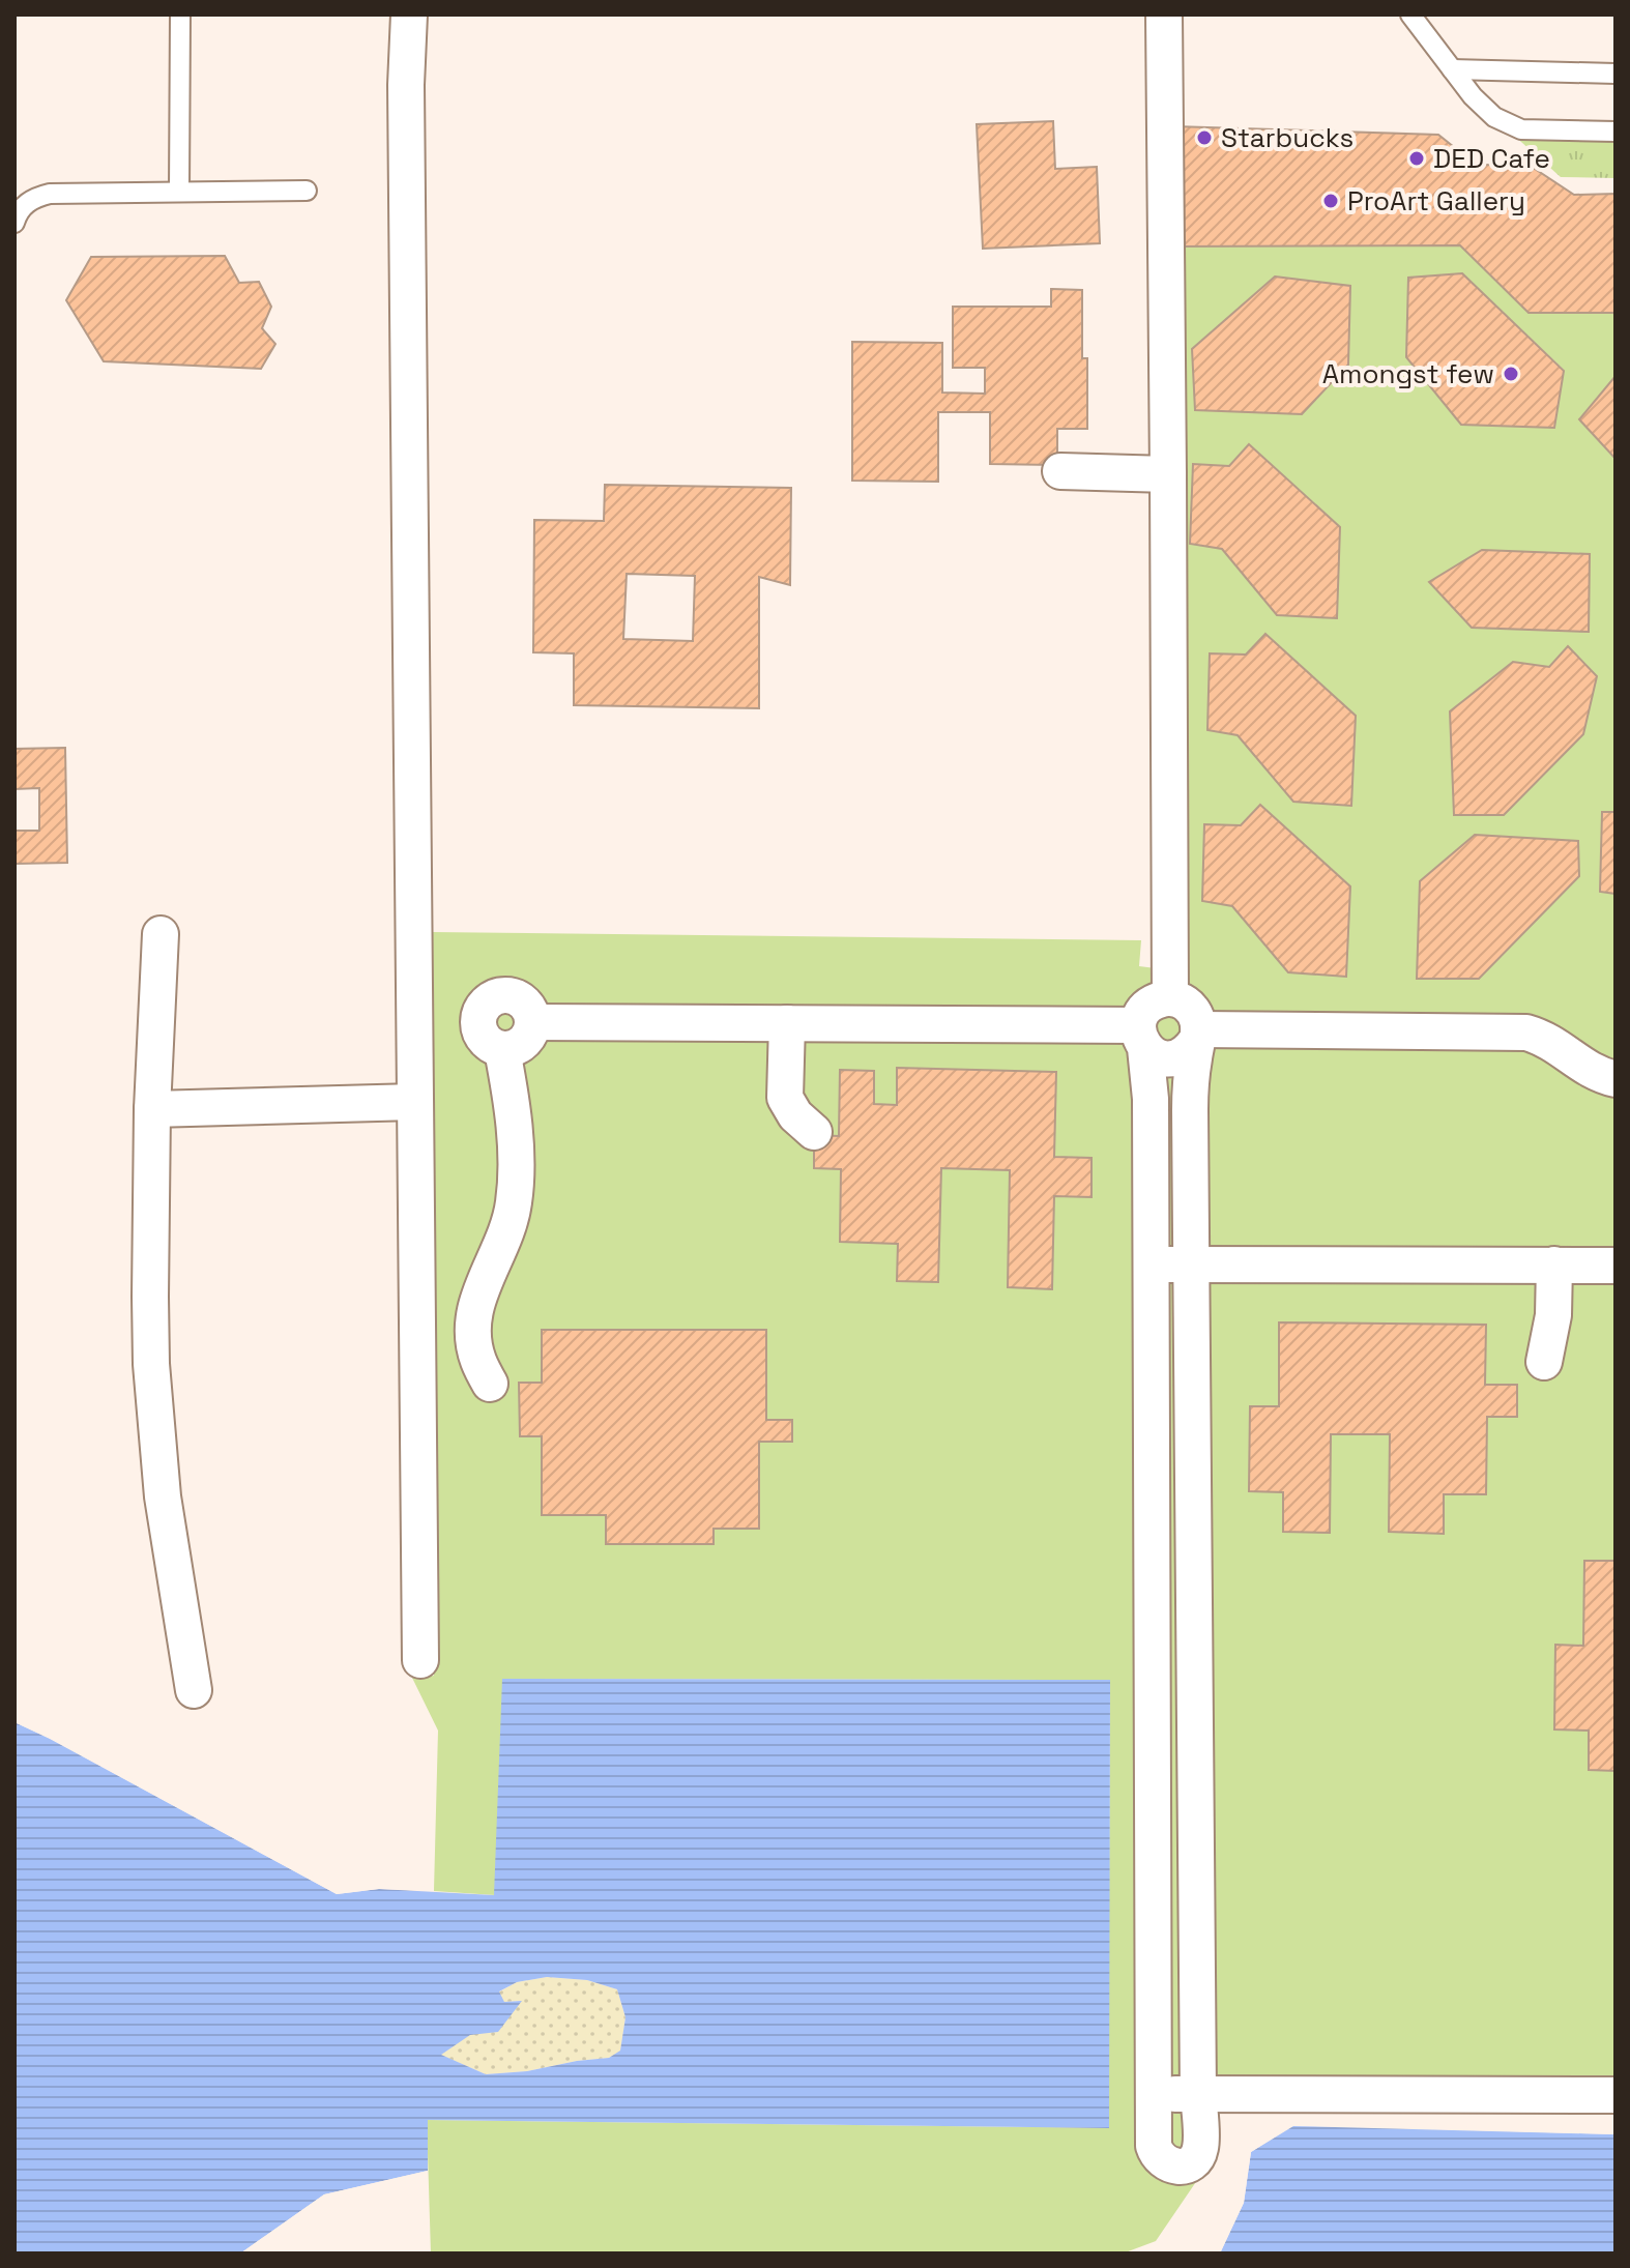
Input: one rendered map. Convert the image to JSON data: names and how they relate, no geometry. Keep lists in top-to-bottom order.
{
  "places": [
    "Starbucks",
    "DED Cafe",
    "ProArt Gallery",
    "Amongst few"
  ]
}
